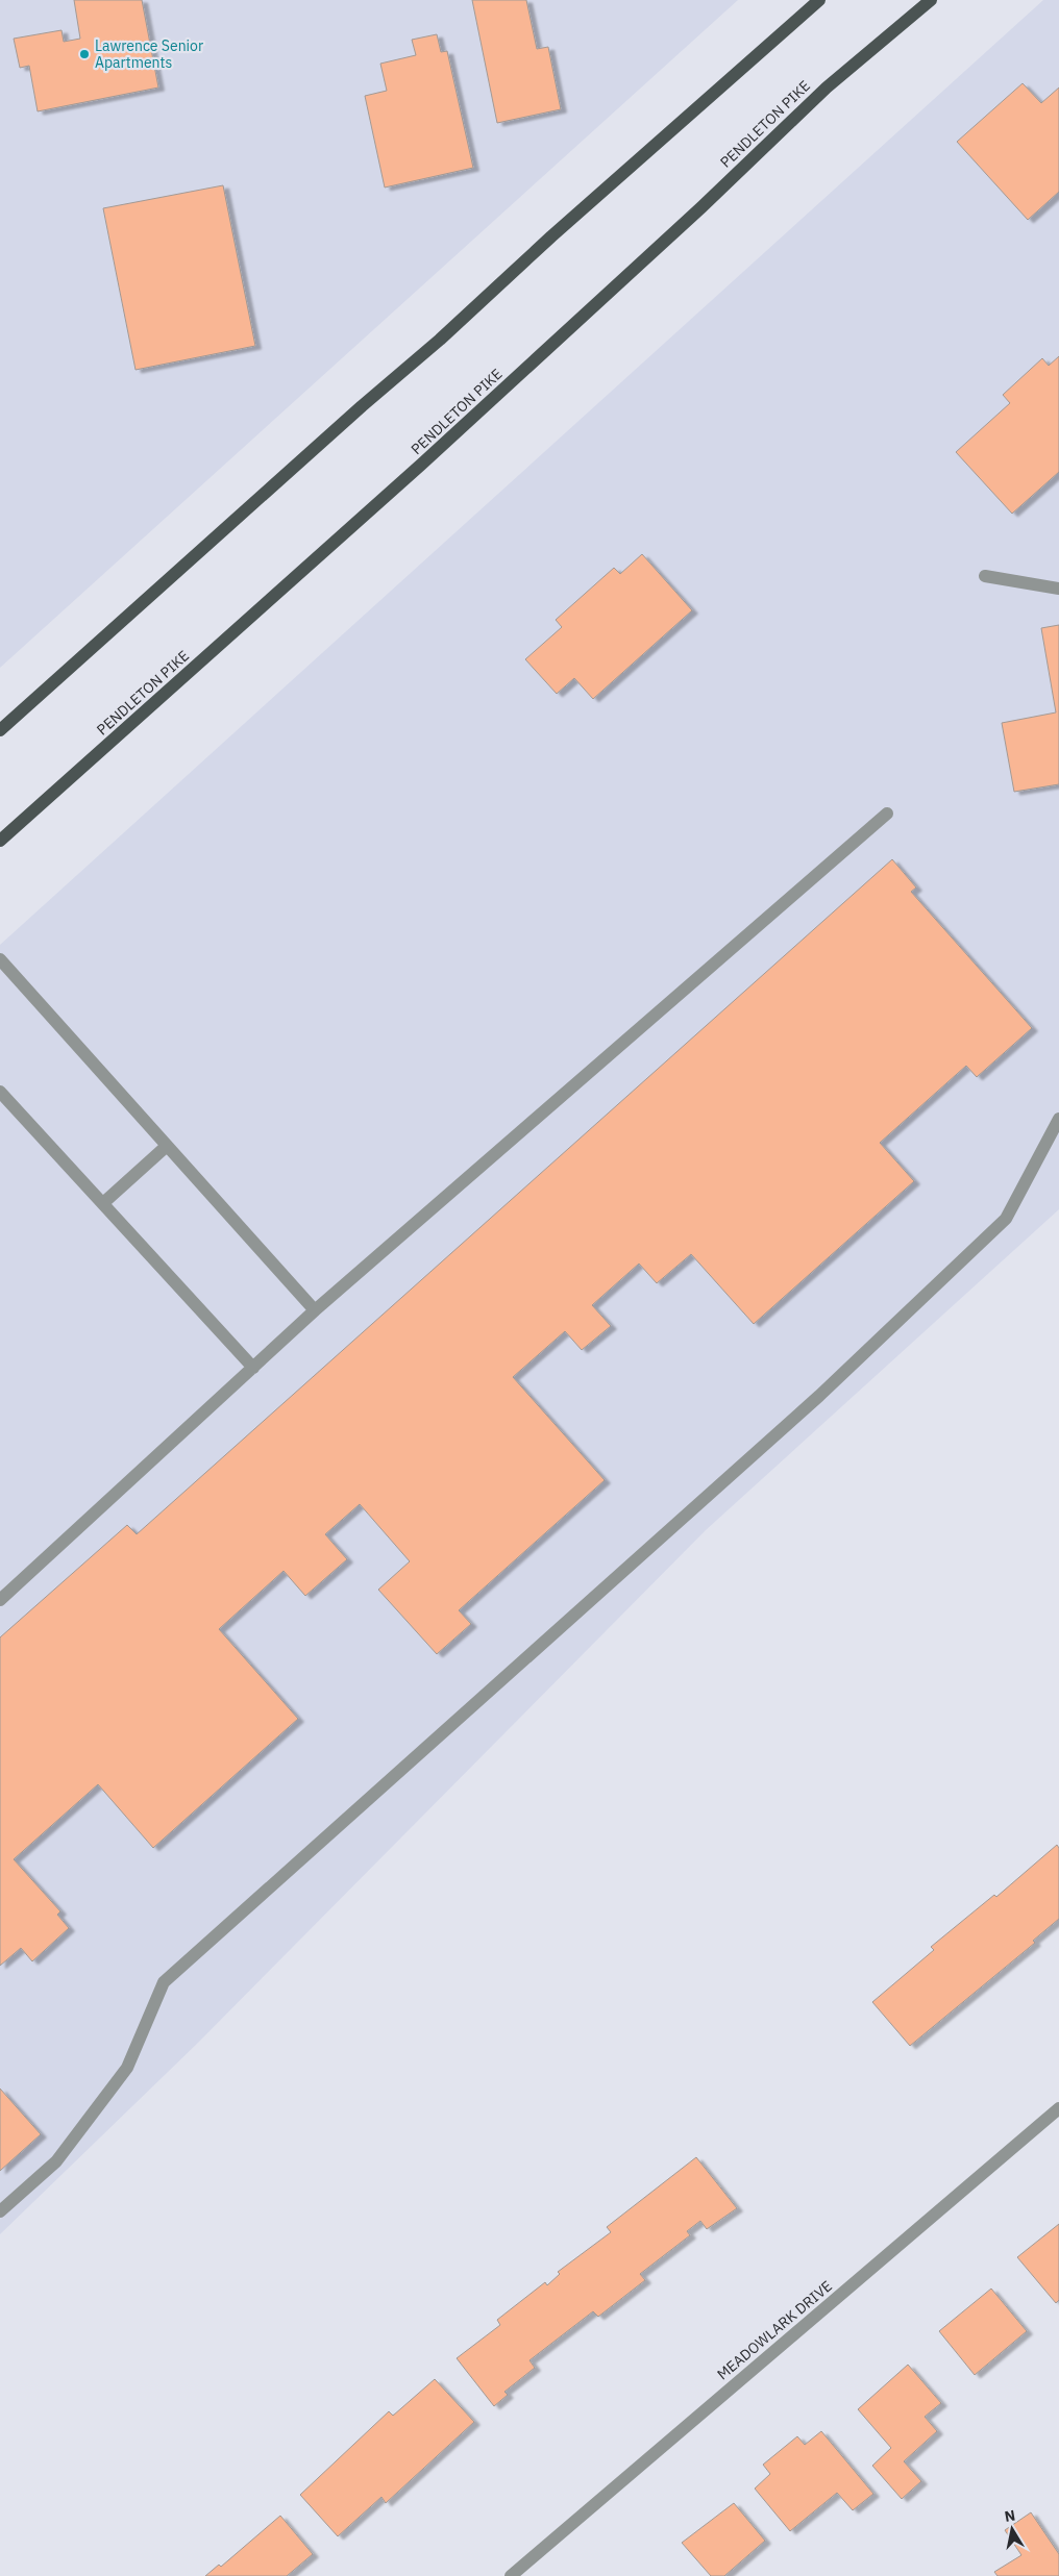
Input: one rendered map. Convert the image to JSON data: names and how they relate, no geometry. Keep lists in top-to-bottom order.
{
  "streets": {
    "main road": ["PENDLETON PIKE"],
    "street": ["MEADOWLARK DRIVE"]
  },
  "places": ["Lawrence Senior Apartments"],
  "north": "top"
}
